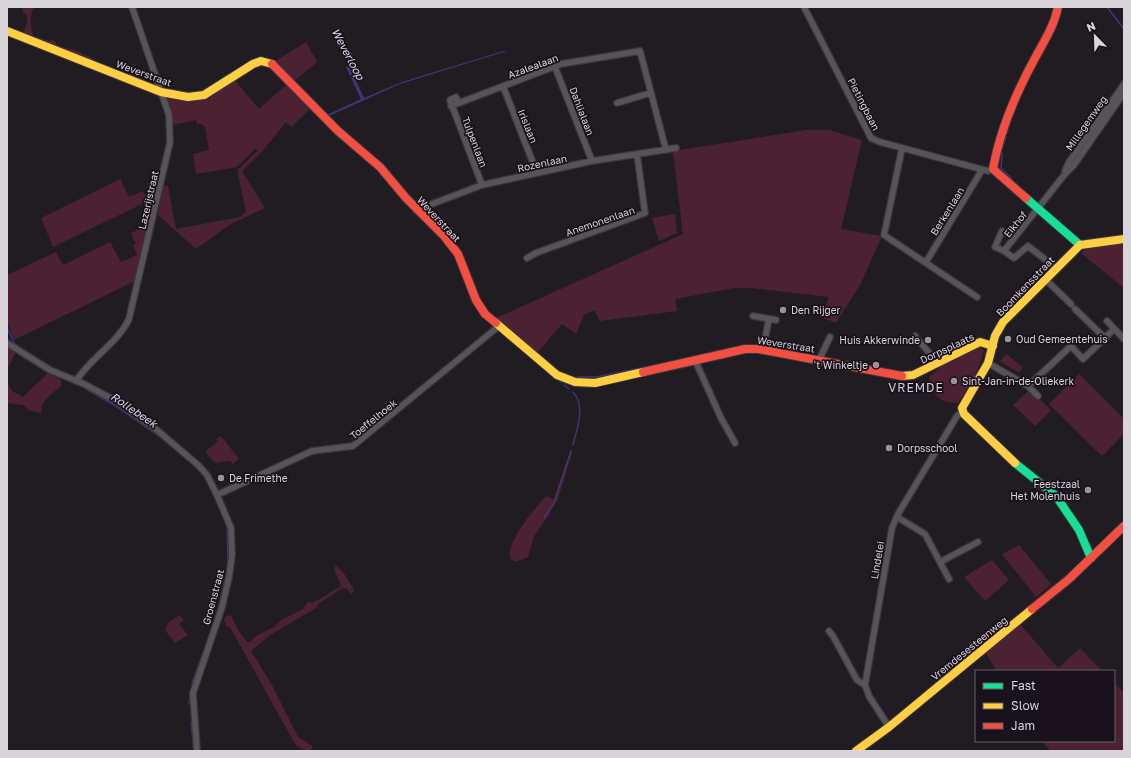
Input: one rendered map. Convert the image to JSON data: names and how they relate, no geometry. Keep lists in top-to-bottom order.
{
  "streets": {
    "street": [
      "Azalealaan",
      "Weverstraat",
      "Pietingbaan",
      "Dahlialaan",
      "Millegemweg",
      "Irislaan",
      "Tulpenlaan",
      "Rozenlaan",
      "Lazerijstraat",
      "Berkenlaan",
      "Anemonenlaan",
      "Eikhof",
      "Boomkensstraat",
      "Dorpsplaats",
      "Toeffelhoek",
      "Lindelei",
      "Groenstraat",
      "Vremdesesteenweg"
    ]
  },
  "crossings": [
    ["Azalealaan", "Dahlialaan"],
    ["Azalealaan", "Irislaan"],
    ["Azalealaan", "Tulpenlaan"],
    ["Weverstraat", "Rozenlaan"],
    ["Weverstraat", "Lazerijstraat"],
    ["Weverstraat", "Dorpsplaats"],
    ["Weverstraat", "Toeffelhoek"],
    ["Pietingbaan", "Berkenlaan"],
    ["Dahlialaan", "Rozenlaan"],
    ["Millegemweg", "Eikhof"],
    ["Irislaan", "Rozenlaan"],
    ["Tulpenlaan", "Rozenlaan"],
    ["Rozenlaan", "Anemonenlaan"],
    ["Lazerijstraat", "Groenstraat"],
    ["Eikhof", "Boomkensstraat"],
    ["Boomkensstraat", "Dorpsplaats"],
    ["Toeffelhoek", "Groenstraat"]
  ],
  "districts": ["VREMDE"],
  "water": ["Weverloop", "Rollebeek"],
  "places": [
    "Den Rijger",
    "Oud Gemeentehuis",
    "Huis Akkerwinde",
    "'t Winkeltje",
    "Sint-Jan-in-de-Oliekerk",
    "Dorpsschool",
    "De Frimethe",
    "Feestzaal Het Molenhuis"
  ],
  "legend": ["Fast", "Slow", "Jam"],
  "north": "top left"
}
